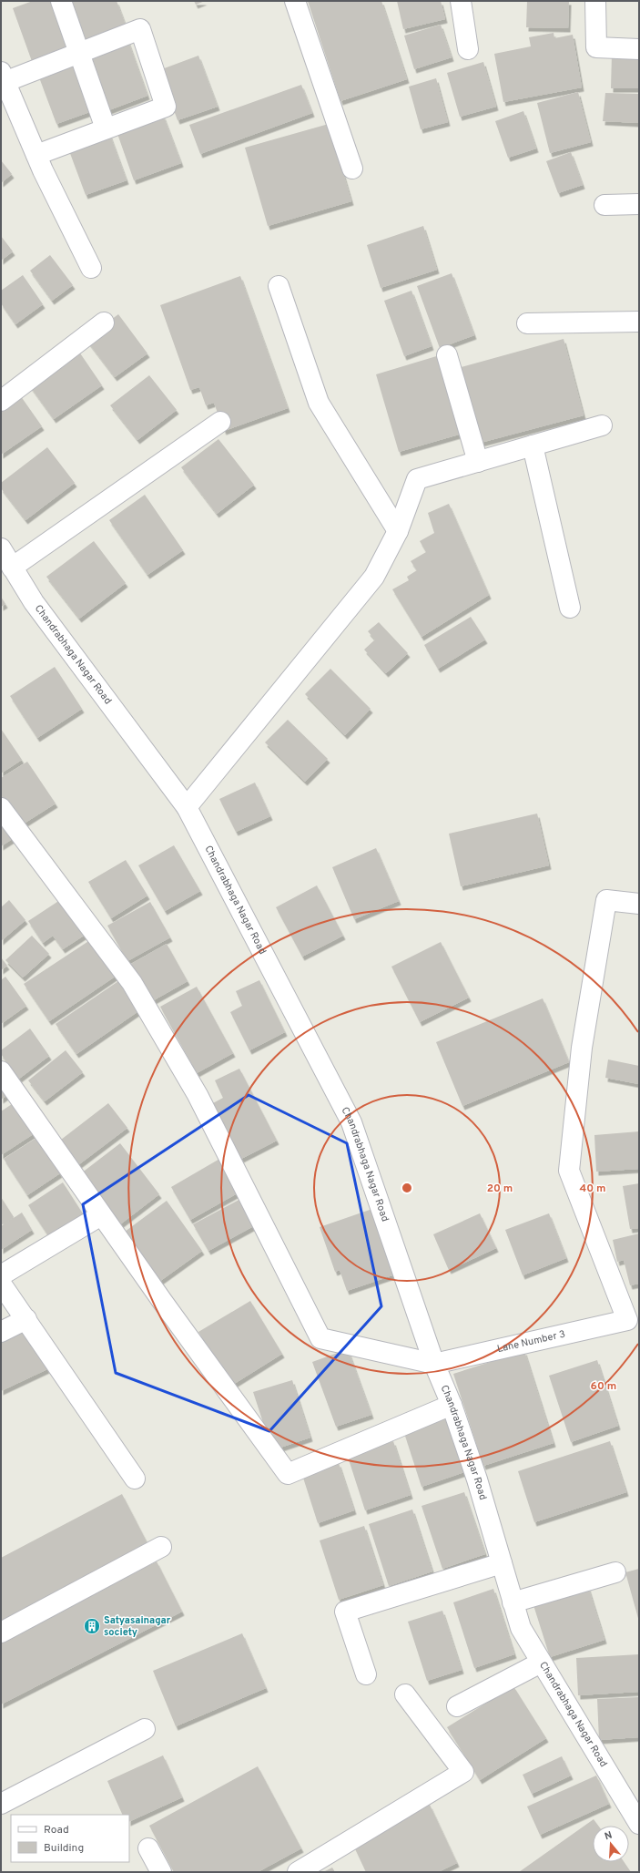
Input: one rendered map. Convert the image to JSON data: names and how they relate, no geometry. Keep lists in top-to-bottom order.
{
  "streets": {
    "street": ["Chandrabhaga Nagar Road", "Lane Number 3"]
  },
  "crossings": [
    ["Chandrabhaga Nagar Road", "Lane Number 3"]
  ],
  "places": {
    "building": ["Satyasainagar society"]
  },
  "legend": ["Road", "Building"],
  "north": "top",
  "rings": ["20 m", "40 m", "60 m"]
}
